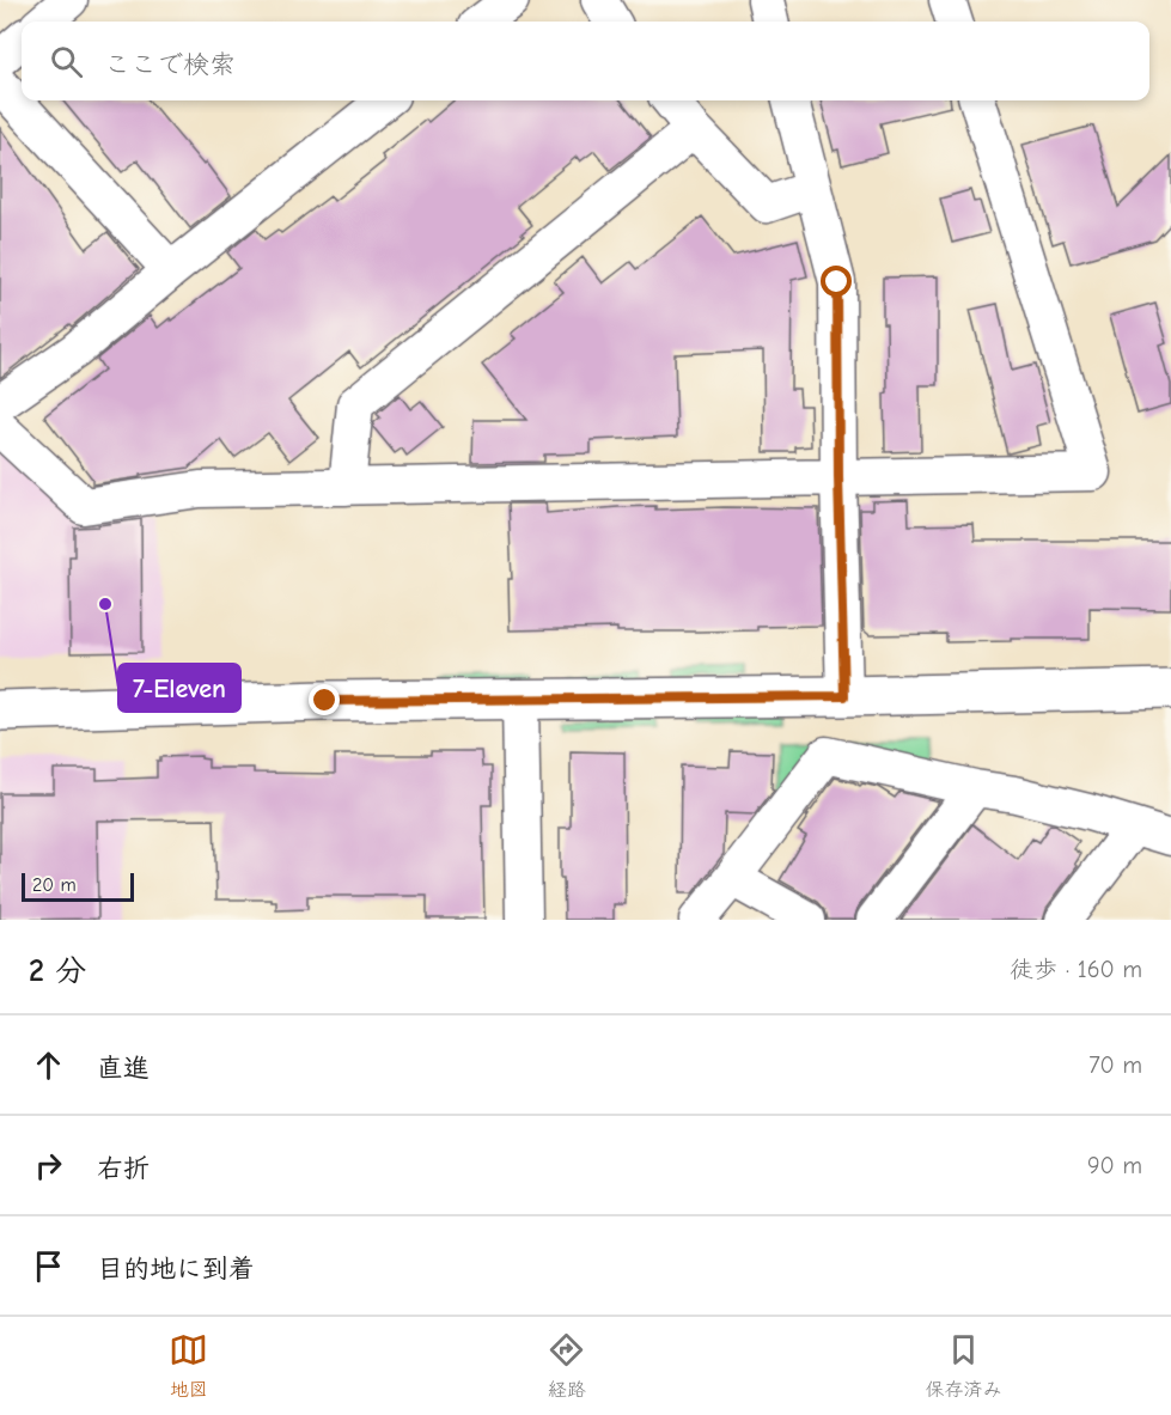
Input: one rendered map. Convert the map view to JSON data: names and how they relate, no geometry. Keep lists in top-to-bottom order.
{
  "places": ["7-Eleven"],
  "scale_bar": "20 m",
  "page": {
    "search": "ここで検索",
    "scale": "20 m",
    "heading": ["2 分", "徒歩 · 160 m"],
    "list": [
      ["直進", "70 m"],
      ["右折", "90 m"],
      "目的地に到着"
    ],
    "nav": ["地図", "経路", "保存済み"]
  }
}
